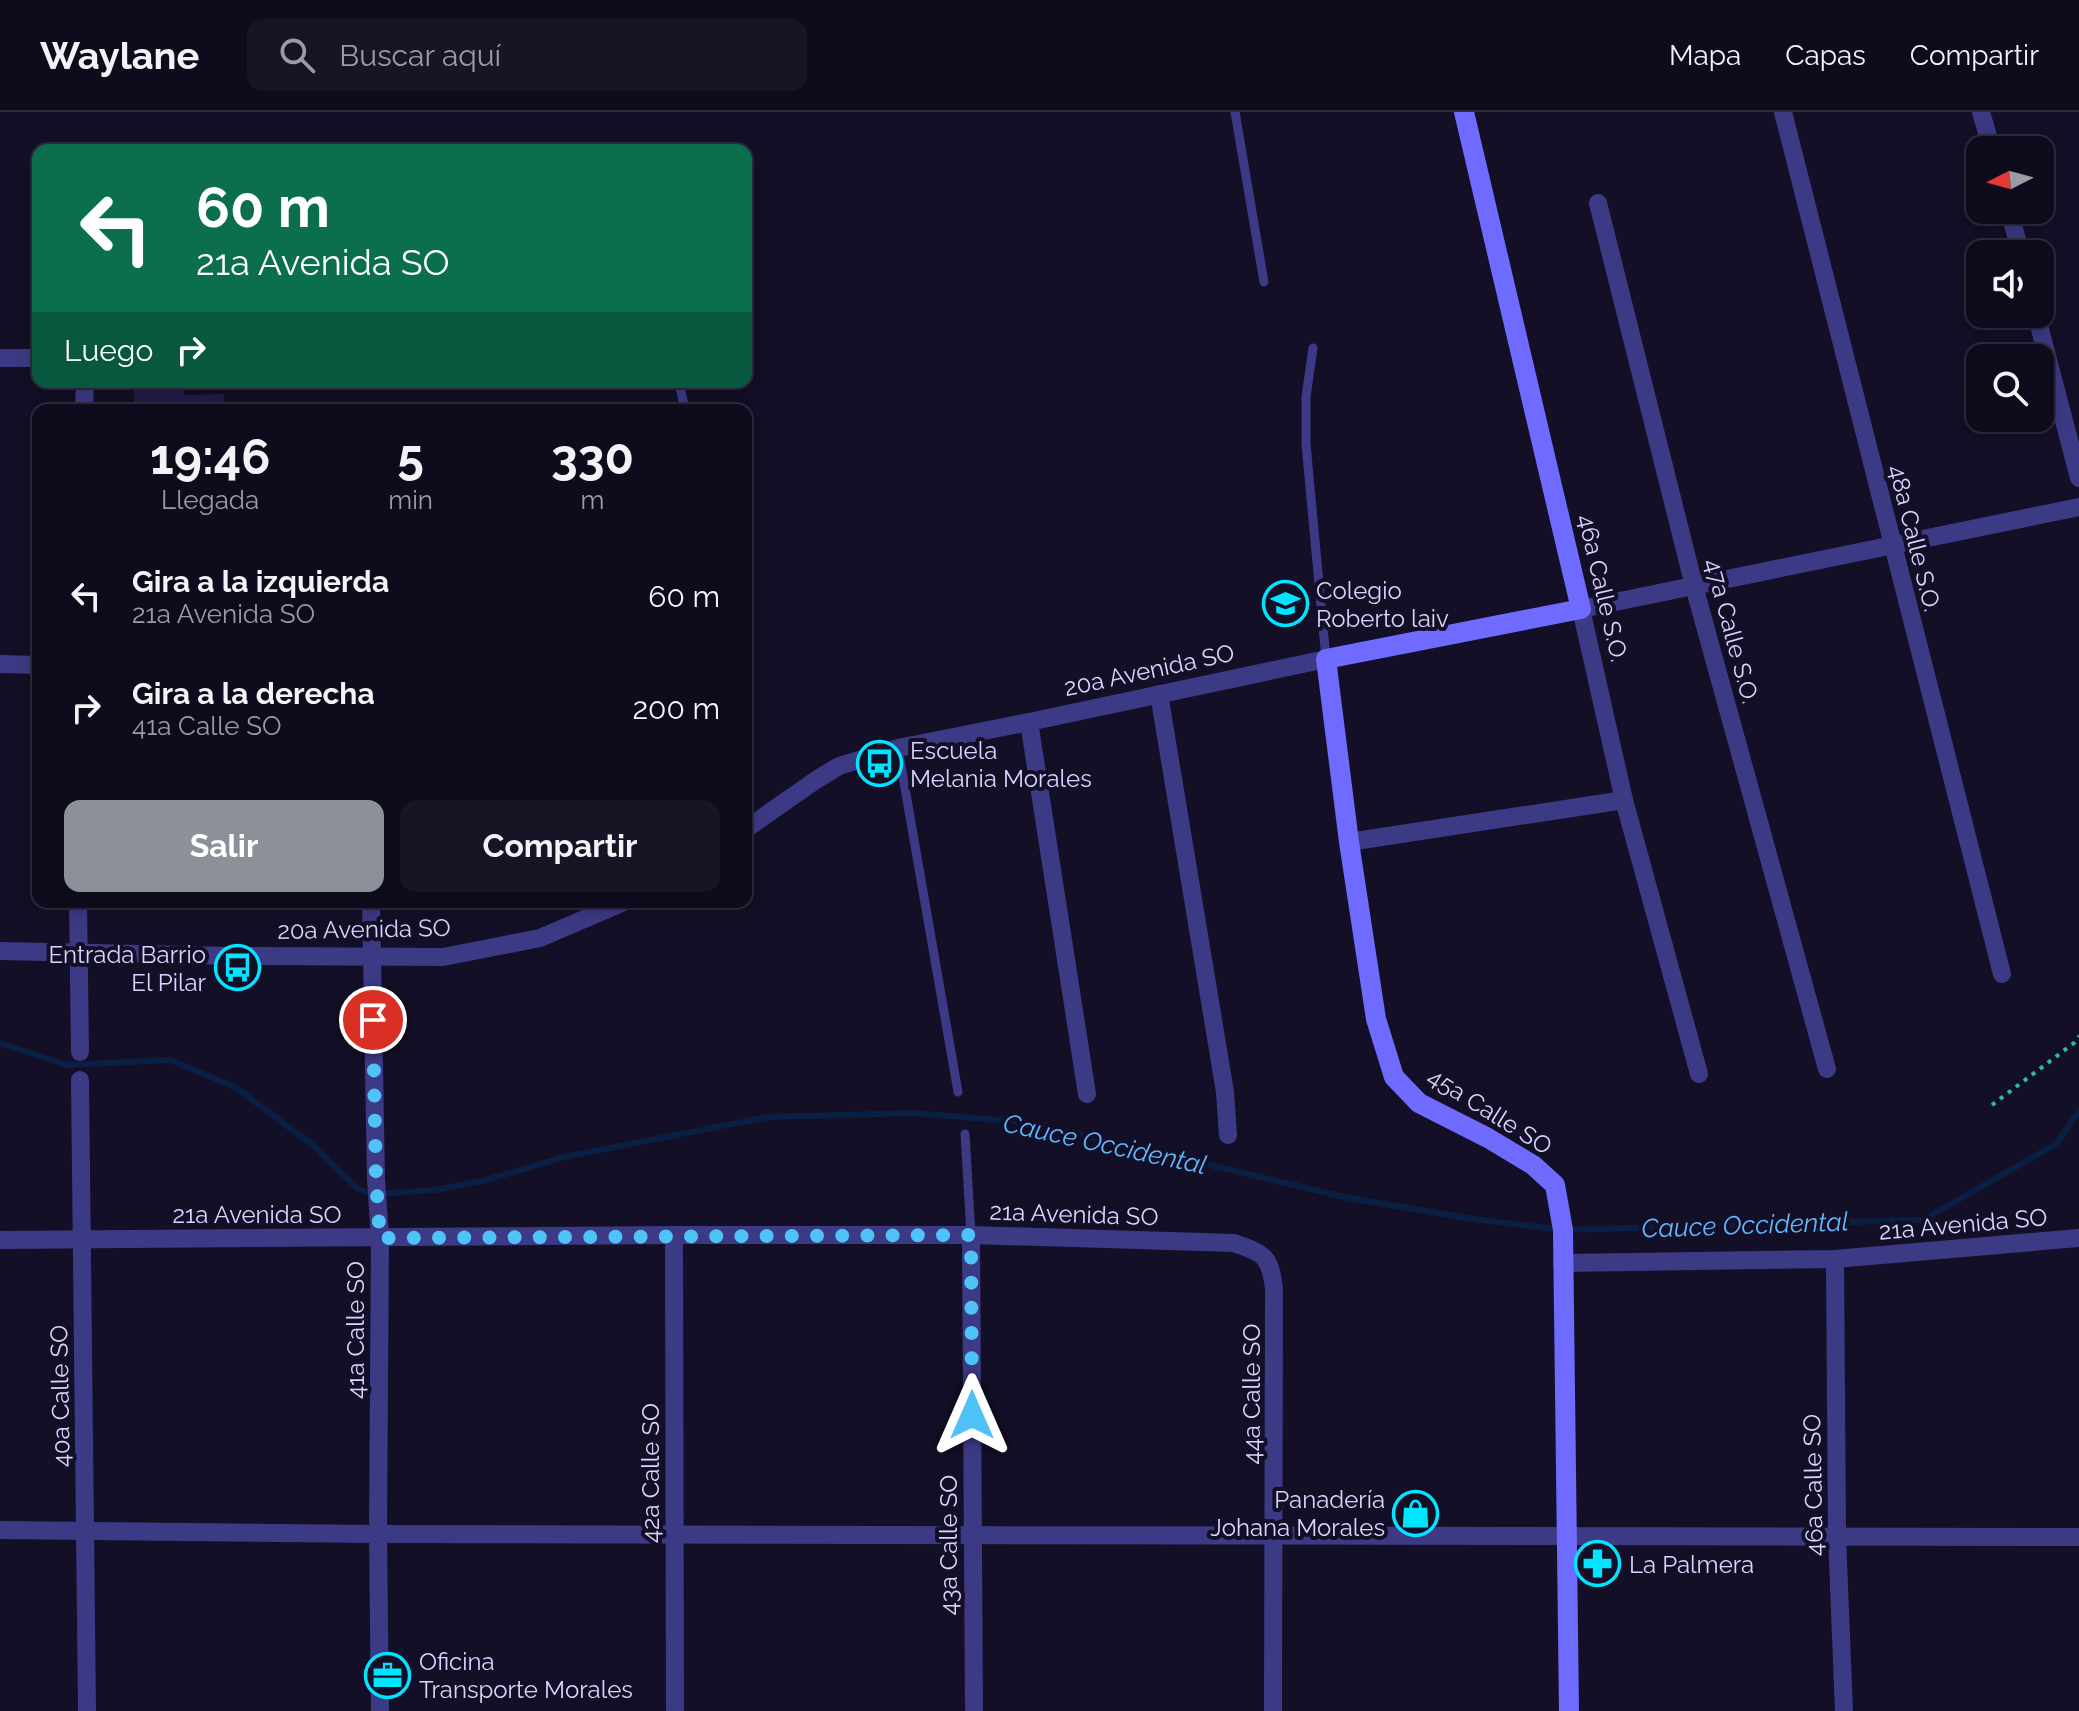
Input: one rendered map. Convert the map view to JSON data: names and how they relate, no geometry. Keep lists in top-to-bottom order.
{
  "streets": {
    "street": [
      "48a Calle S.O.",
      "46a Calle S.O.",
      "47a Calle S.O.",
      "20a Avenida SO",
      "45a Calle SO",
      "21a Avenida SO",
      "41a Calle SO",
      "44a Calle SO",
      "40a Calle SO",
      "42a Calle SO",
      "46a Calle SO",
      "43a Calle SO"
    ]
  },
  "crossings": [
    ["46a Calle S.O.", "20a Avenida SO"],
    ["20a Avenida SO", "45a Calle SO"],
    ["20a Avenida SO", "41a Calle SO"],
    ["45a Calle SO", "21a Avenida SO"],
    ["21a Avenida SO", "41a Calle SO"],
    ["21a Avenida SO", "44a Calle SO"],
    ["21a Avenida SO", "40a Calle SO"],
    ["21a Avenida SO", "42a Calle SO"],
    ["21a Avenida SO", "46a Calle SO"],
    ["21a Avenida SO", "43a Calle SO"]
  ],
  "water": ["Cauce Occidental"],
  "places": {
    "school or university": ["Colegio Roberto laiv"],
    "bus stop": ["Escuela Melania Morales", "Entrada Barrio El Pilar"],
    "shop": ["Panadería Johana Morales"],
    "pharmacy": ["La Palmera"],
    "office": ["Oficina Transporte Morales"]
  },
  "north": "left",
  "page": {
    "header": "Waylane",
    "search": "Buscar aquí",
    "nav": ["Mapa", "Capas", "Compartir"],
    "turn": ["60 m", "21a Avenida SO"],
    "then": "Luego",
    "eta": [
      "19:46",
      "Llegada",
      "5",
      "min",
      "330",
      "m"
    ],
    "list": [
      {
        "name": "Gira a la izquierda",
        "note": "21a Avenida SO",
        "value": "60 m"
      },
      {
        "name": "Gira a la derecha",
        "note": "41a Calle SO",
        "value": "200 m"
      }
    ],
    "buttons": ["Salir", "Compartir"]
  }
}
